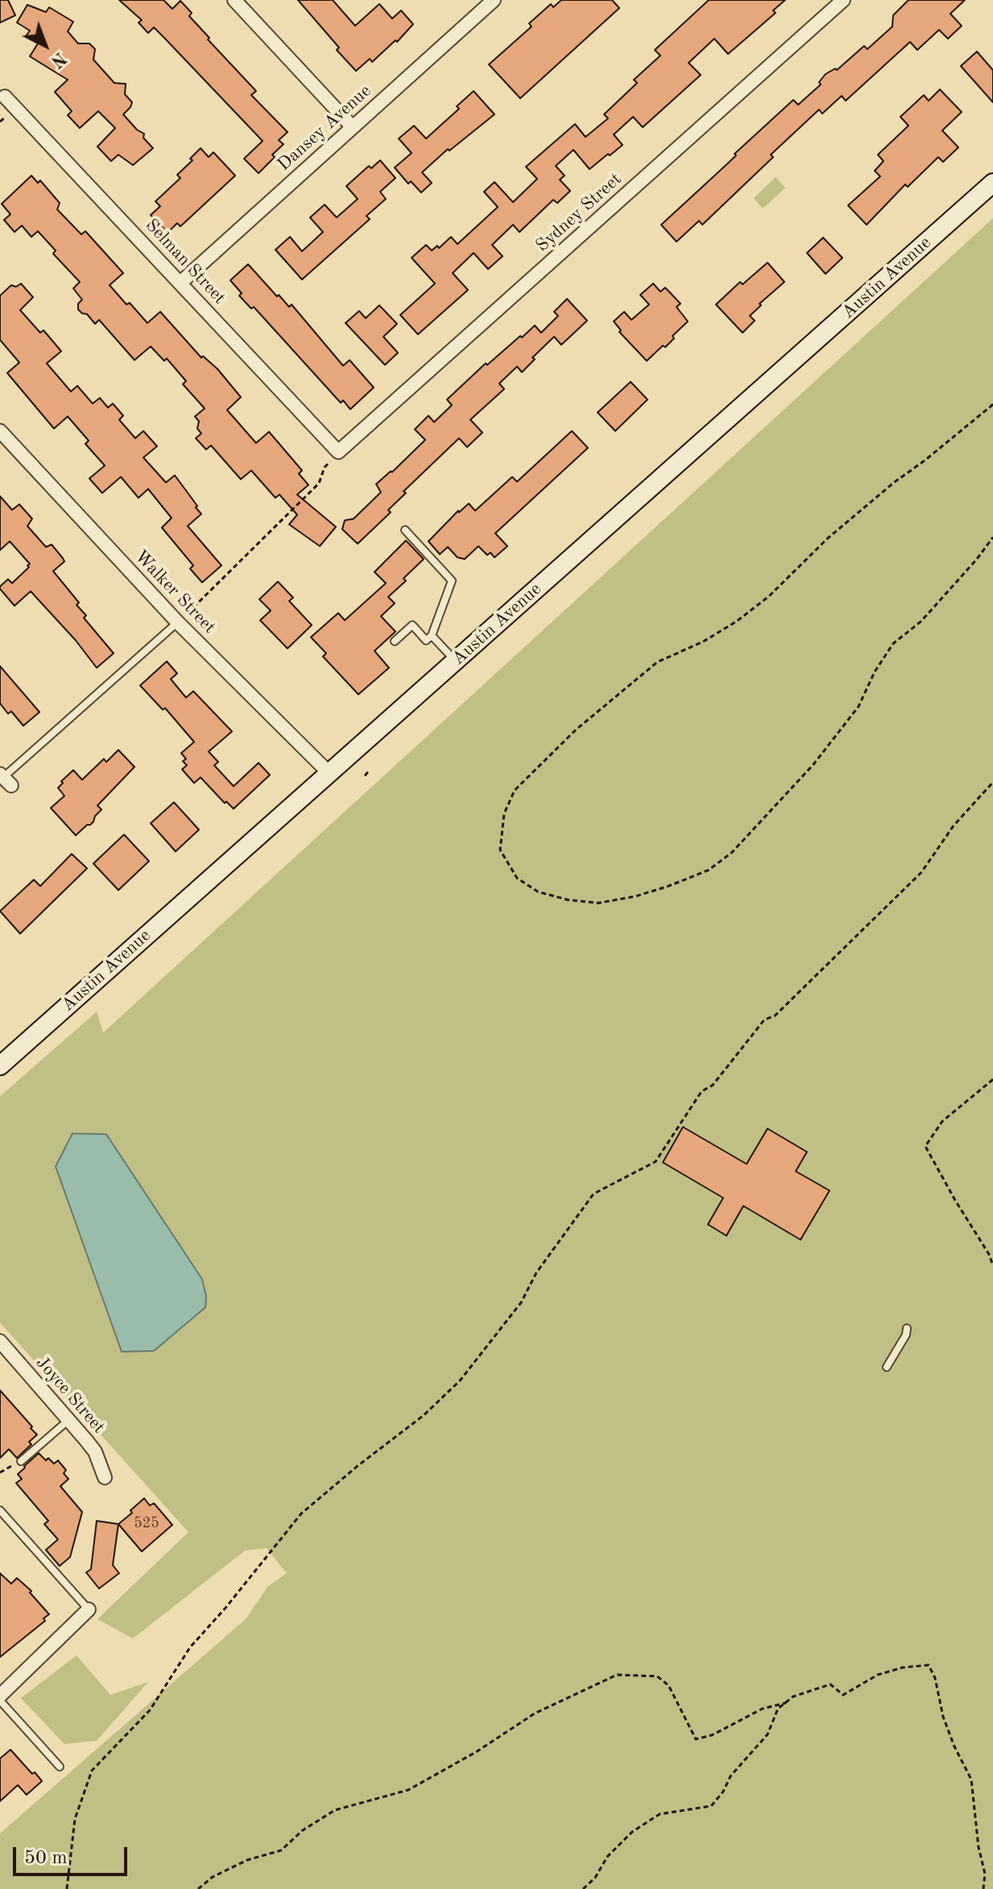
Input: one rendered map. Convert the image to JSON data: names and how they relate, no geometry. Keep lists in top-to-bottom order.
{
  "streets": {
    "main road": ["Austin Avenue"],
    "street": [
      "Dansey Avenue",
      "Sydney Street",
      "Selman Street",
      "Walker Street",
      "Joyce Street"
    ]
  },
  "crossings": [
    ["Dansey Avenue", "Selman Street"],
    ["Sydney Street", "Selman Street"],
    ["Austin Avenue", "Walker Street"]
  ],
  "house_numbers": ["525"],
  "scale_bar": "50 m",
  "north": "bottom right"
}
